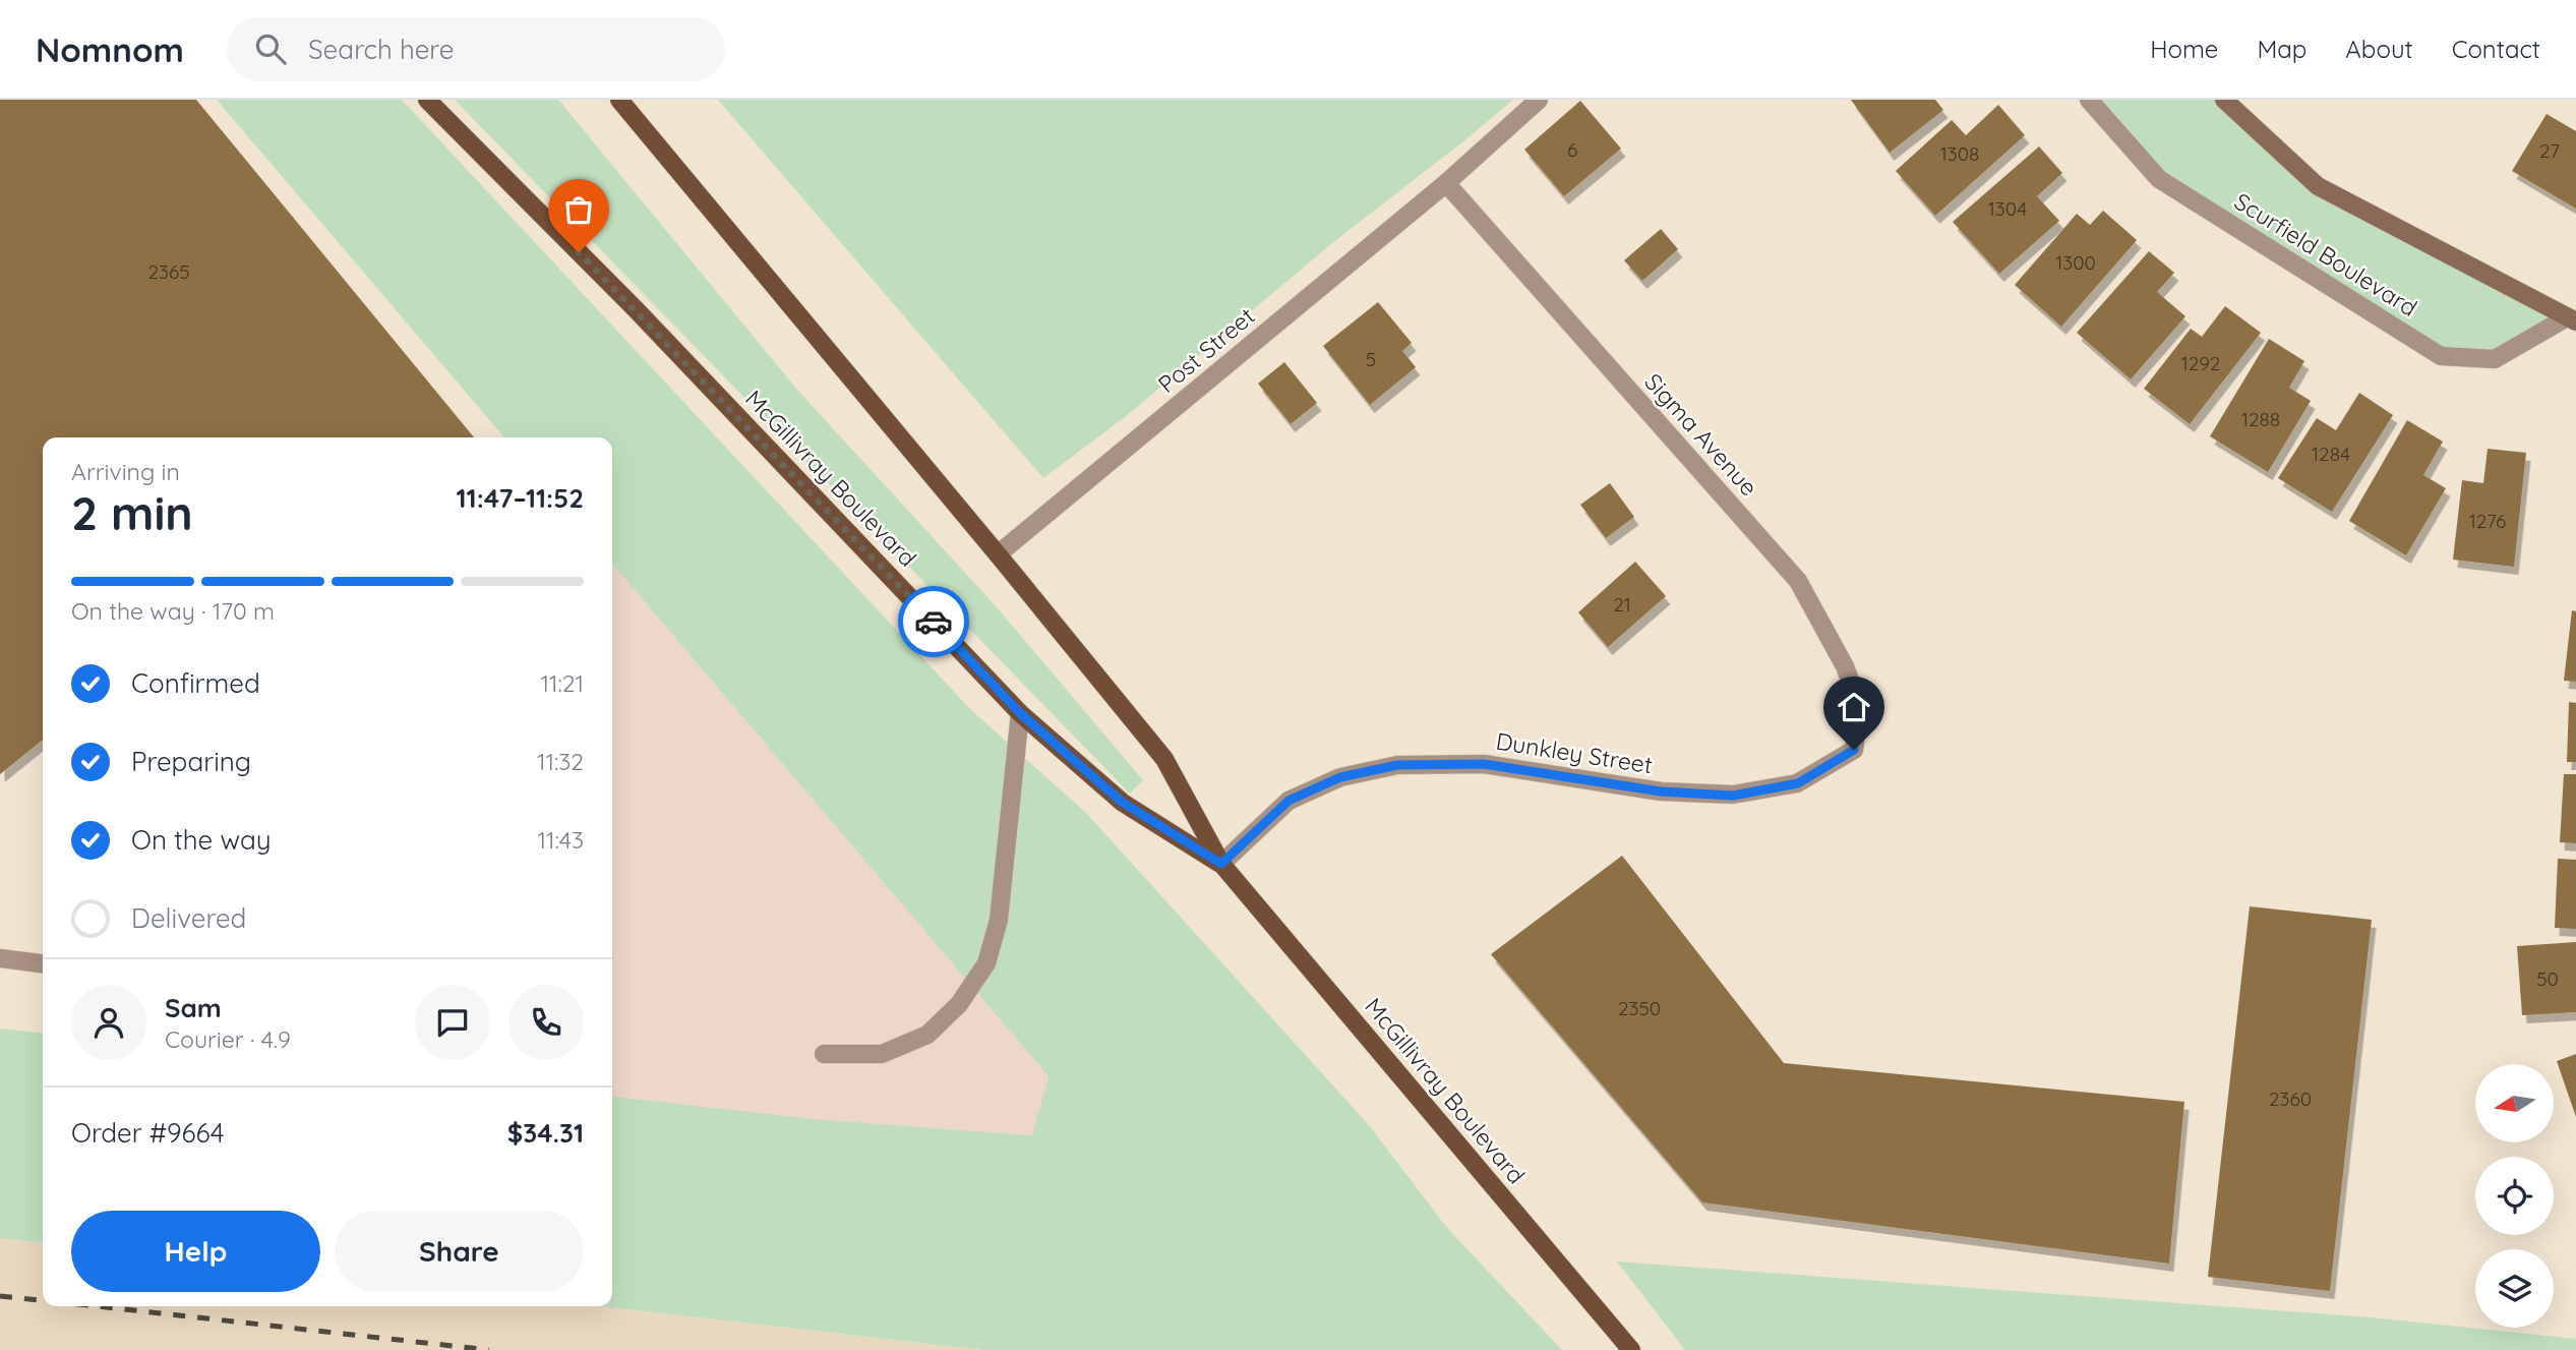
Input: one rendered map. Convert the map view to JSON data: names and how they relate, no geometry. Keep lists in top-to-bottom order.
{
  "streets": {
    "main road": ["McGillivray Boulevard"],
    "street": [
      "Scurfield Boulevard",
      "Post Street",
      "Sigma Avenue",
      "Dunkley Street"
    ]
  },
  "crossings": [
    ["Post Street", "Sigma Avenue"],
    ["Post Street", "McGillivray Boulevard"],
    ["Sigma Avenue", "Dunkley Street"],
    ["McGillivray Boulevard", "Dunkley Street"]
  ],
  "house_numbers": [
    "6",
    "27",
    "1308",
    "1304",
    "1300",
    "2365",
    "5",
    "1292",
    "1288",
    "1284",
    "1276",
    "21",
    "50",
    "2350",
    "2360"
  ],
  "north": "left",
  "page": {
    "header": "Nomnom",
    "search": "Search here",
    "nav": [
      "Home",
      "Map",
      "About",
      "Contact"
    ],
    "heading": ["2 min", "Arriving in", "11:47–11:52"],
    "panel": [
      "Sam",
      "Courier · 4.9",
      "Order #9664",
      "$34.31"
    ],
    "bar": "On the way · 170 m",
    "list": [
      ["Confirmed", "11:21"],
      ["Preparing", "11:32"],
      ["On the way", "11:43"],
      "Delivered"
    ],
    "buttons": ["Help", "Share"]
  }
}
